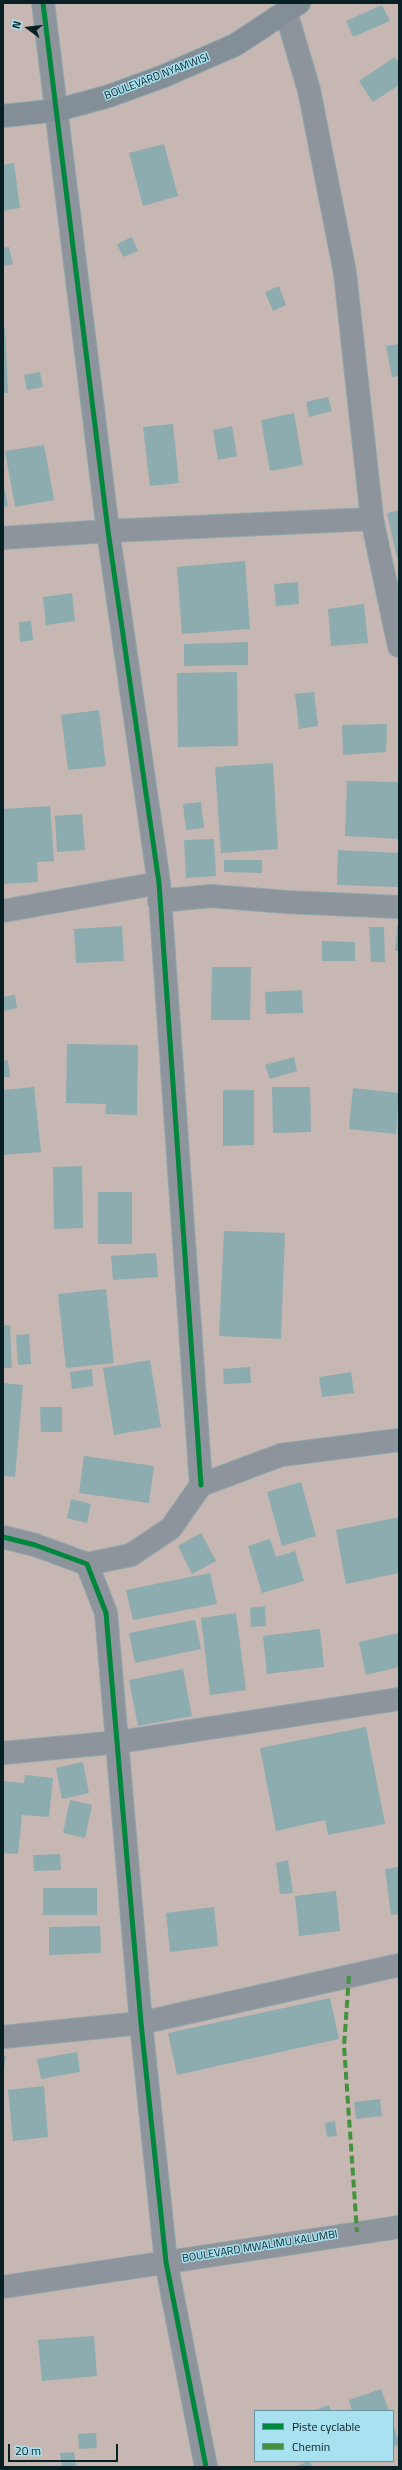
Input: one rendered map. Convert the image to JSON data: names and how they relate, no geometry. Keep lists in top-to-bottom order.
{
  "streets": {
    "main road": ["BOULEVARD NYAMWISI"],
    "street": ["BOULEVARD MWALIMU KALUMBI"]
  },
  "legend": ["Piste cyclable", "Chemin"],
  "scale_bar": "20 m",
  "north": "left"
}
